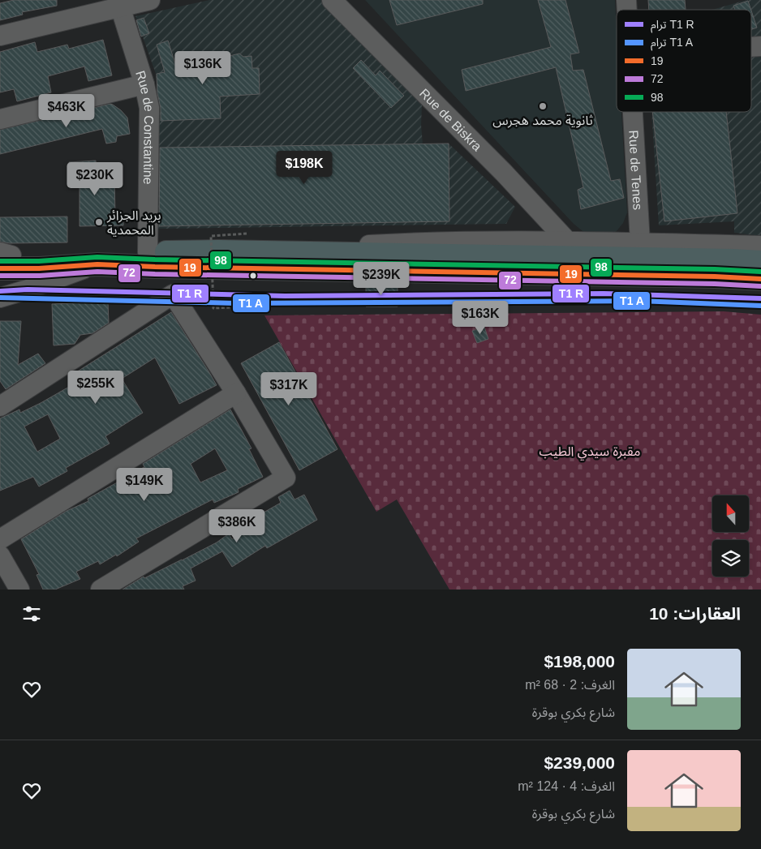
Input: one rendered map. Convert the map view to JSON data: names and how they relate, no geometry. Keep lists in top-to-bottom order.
{
  "streets": {
    "street": ["Rue de Biskra", "Rue de Constantine", "Rue de Tenes"]
  },
  "parks": ["مقبرة سيدي الطيب"],
  "places": ["ثانوية محمد هجرس", "بريد الجزائر المحمدية"],
  "lines": ["transit line 98", "transit line 19", "transit line 72"],
  "legend": [
    "ترام T1 R",
    "ترام T1 A",
    "19",
    "72",
    "98"
  ],
  "north": "top",
  "page": {
    "price": [
      "$136K",
      "$463K",
      "$198K",
      "$230K",
      "$239K",
      "$163K",
      "$255K",
      "$317K",
      "$149K",
      "$386K"
    ],
    "heading": "العقارات: 10",
    "list": [
      {
        "name": "$198,000",
        "note": "الغرف: 2 · 68 m² · شارع بكري بوقرة"
      },
      {
        "name": "$239,000",
        "note": "الغرف: 4 · 124 m² · شارع بكري بوقرة"
      }
    ]
  }
}
